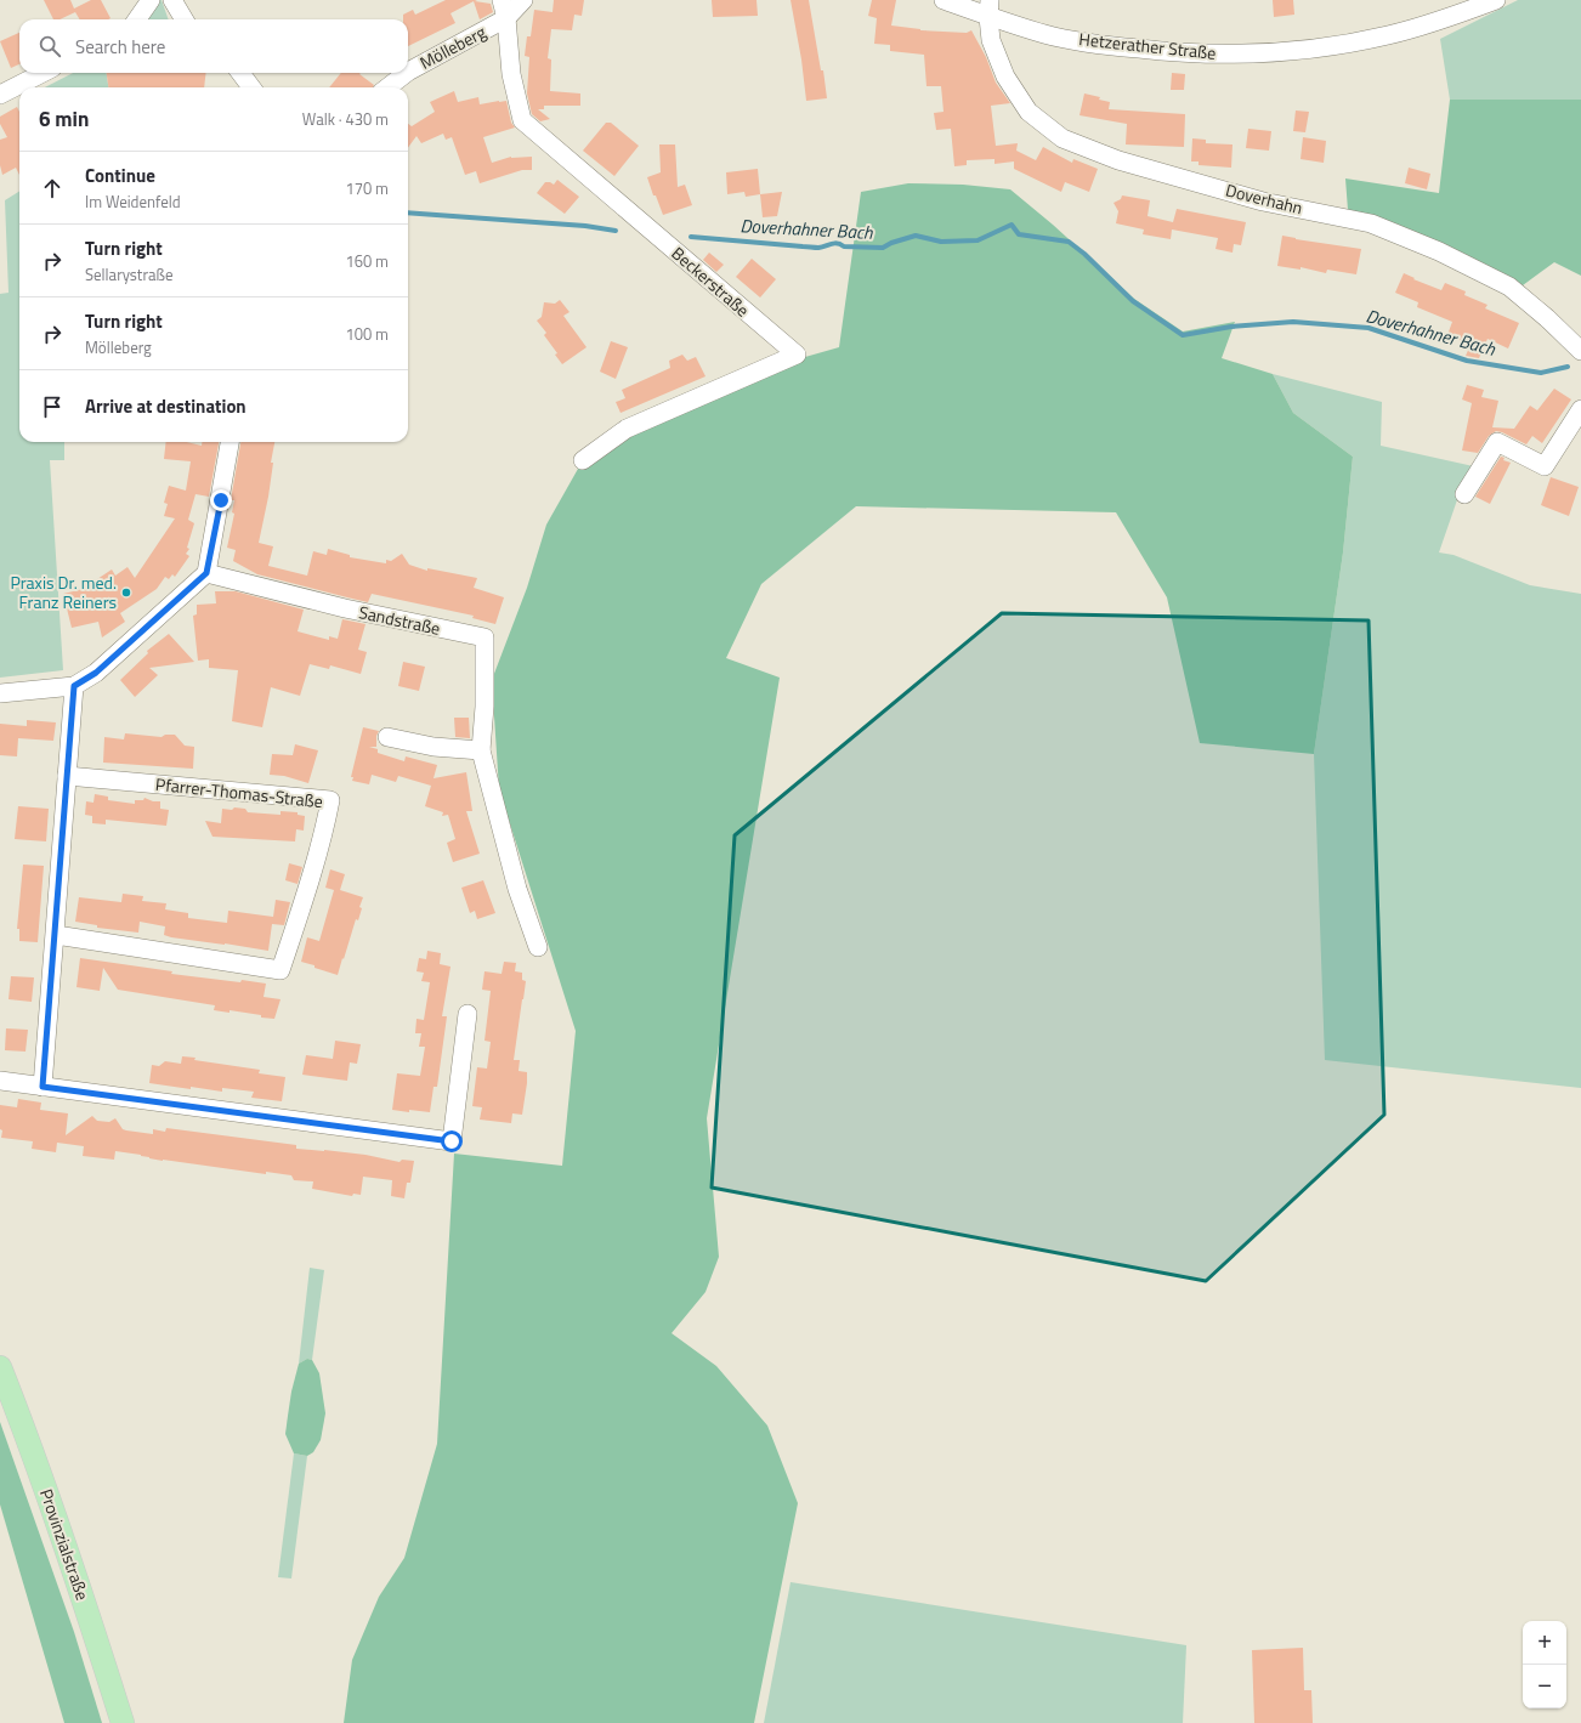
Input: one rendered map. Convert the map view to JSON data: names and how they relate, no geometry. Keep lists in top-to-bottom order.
{
  "streets": {
    "main road": ["Provinzialstraße"],
    "street": [
      "Hetzerather Straße",
      "Mölleberg",
      "Doverhahn",
      "Beckerstraße",
      "Sandstraße",
      "Pfarrer-Thomas-Straße"
    ]
  },
  "crossings": [
    ["Hetzerather Straße", "Doverhahn"],
    ["Mölleberg", "Beckerstraße"]
  ],
  "water": ["Doverhahner Bach"],
  "places": ["Praxis Dr. med. Franz Reiners"],
  "page": {
    "search": "Search here",
    "heading": ["6 min", "Walk · 430 m"],
    "list": [
      ["Continue", "Im Weidenfeld", "170 m"],
      ["Turn right", "Sellarystraße", "160 m"],
      ["Turn right", "Mölleberg", "100 m"],
      "Arrive at destination"
    ],
    "map_buttons": ["+", "−"]
  }
}
